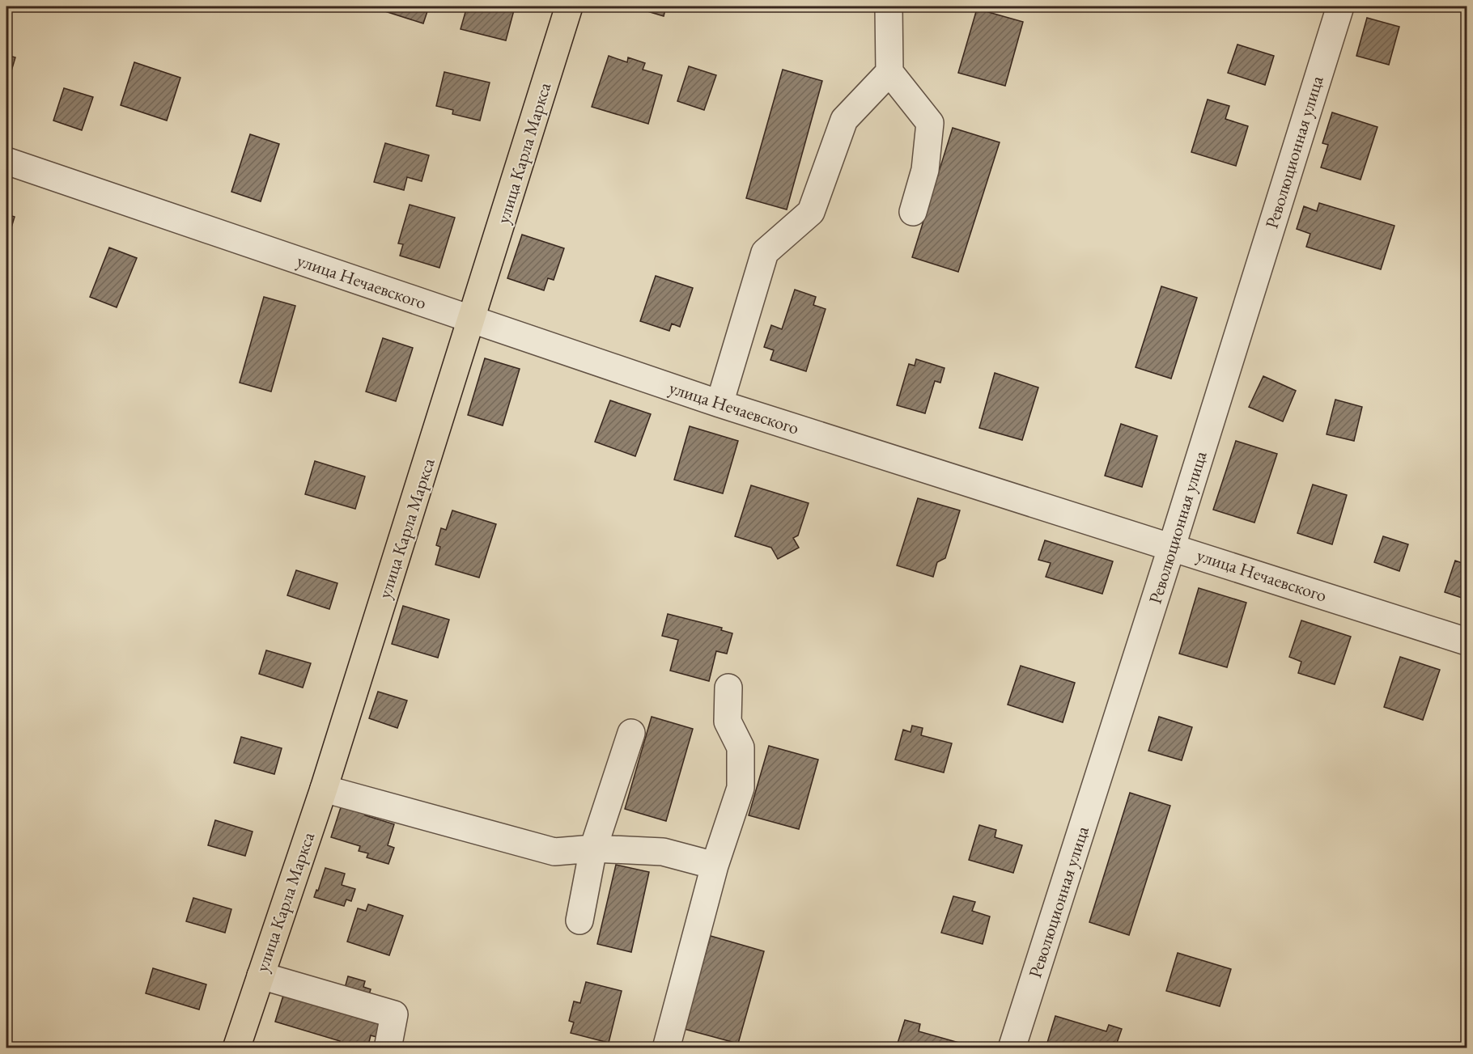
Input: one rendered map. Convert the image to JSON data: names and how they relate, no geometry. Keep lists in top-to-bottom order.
{
  "streets": {
    "main road": ["улица Карла Маркса"],
    "street": ["Революционная улица", "улица Нечаевского"]
  },
  "crossings": [
    ["Революционная улица", "улица Нечаевского"],
    ["улица Карла Маркса", "улица Нечаевского"]
  ]
}
